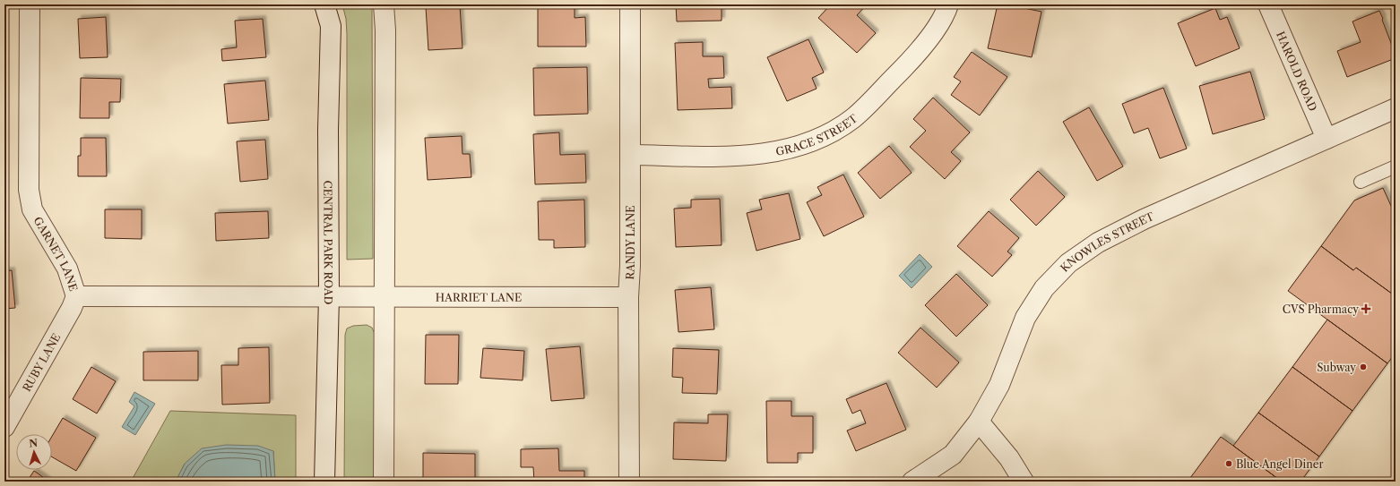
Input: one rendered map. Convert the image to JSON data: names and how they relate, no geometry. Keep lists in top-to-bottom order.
{
  "streets": {
    "street": [
      "HAROLD ROAD",
      "GRACE STREET",
      "CENTRAL PARK ROAD",
      "RANDY LANE",
      "KNOWLES STREET",
      "GARNET LANE",
      "HARRIET LANE",
      "RUBY LANE"
    ]
  },
  "crossings": [
    ["HAROLD ROAD", "KNOWLES STREET"],
    ["GRACE STREET", "RANDY LANE"],
    ["CENTRAL PARK ROAD", "GARNET LANE"],
    ["CENTRAL PARK ROAD", "HARRIET LANE"],
    ["RANDY LANE", "HARRIET LANE"],
    ["GARNET LANE", "HARRIET LANE"],
    ["GARNET LANE", "RUBY LANE"]
  ],
  "places": {
    "health": ["CVS Pharmacy"],
    "other": ["Subway", "Blue Angel Diner"]
  },
  "north": "top"
}
